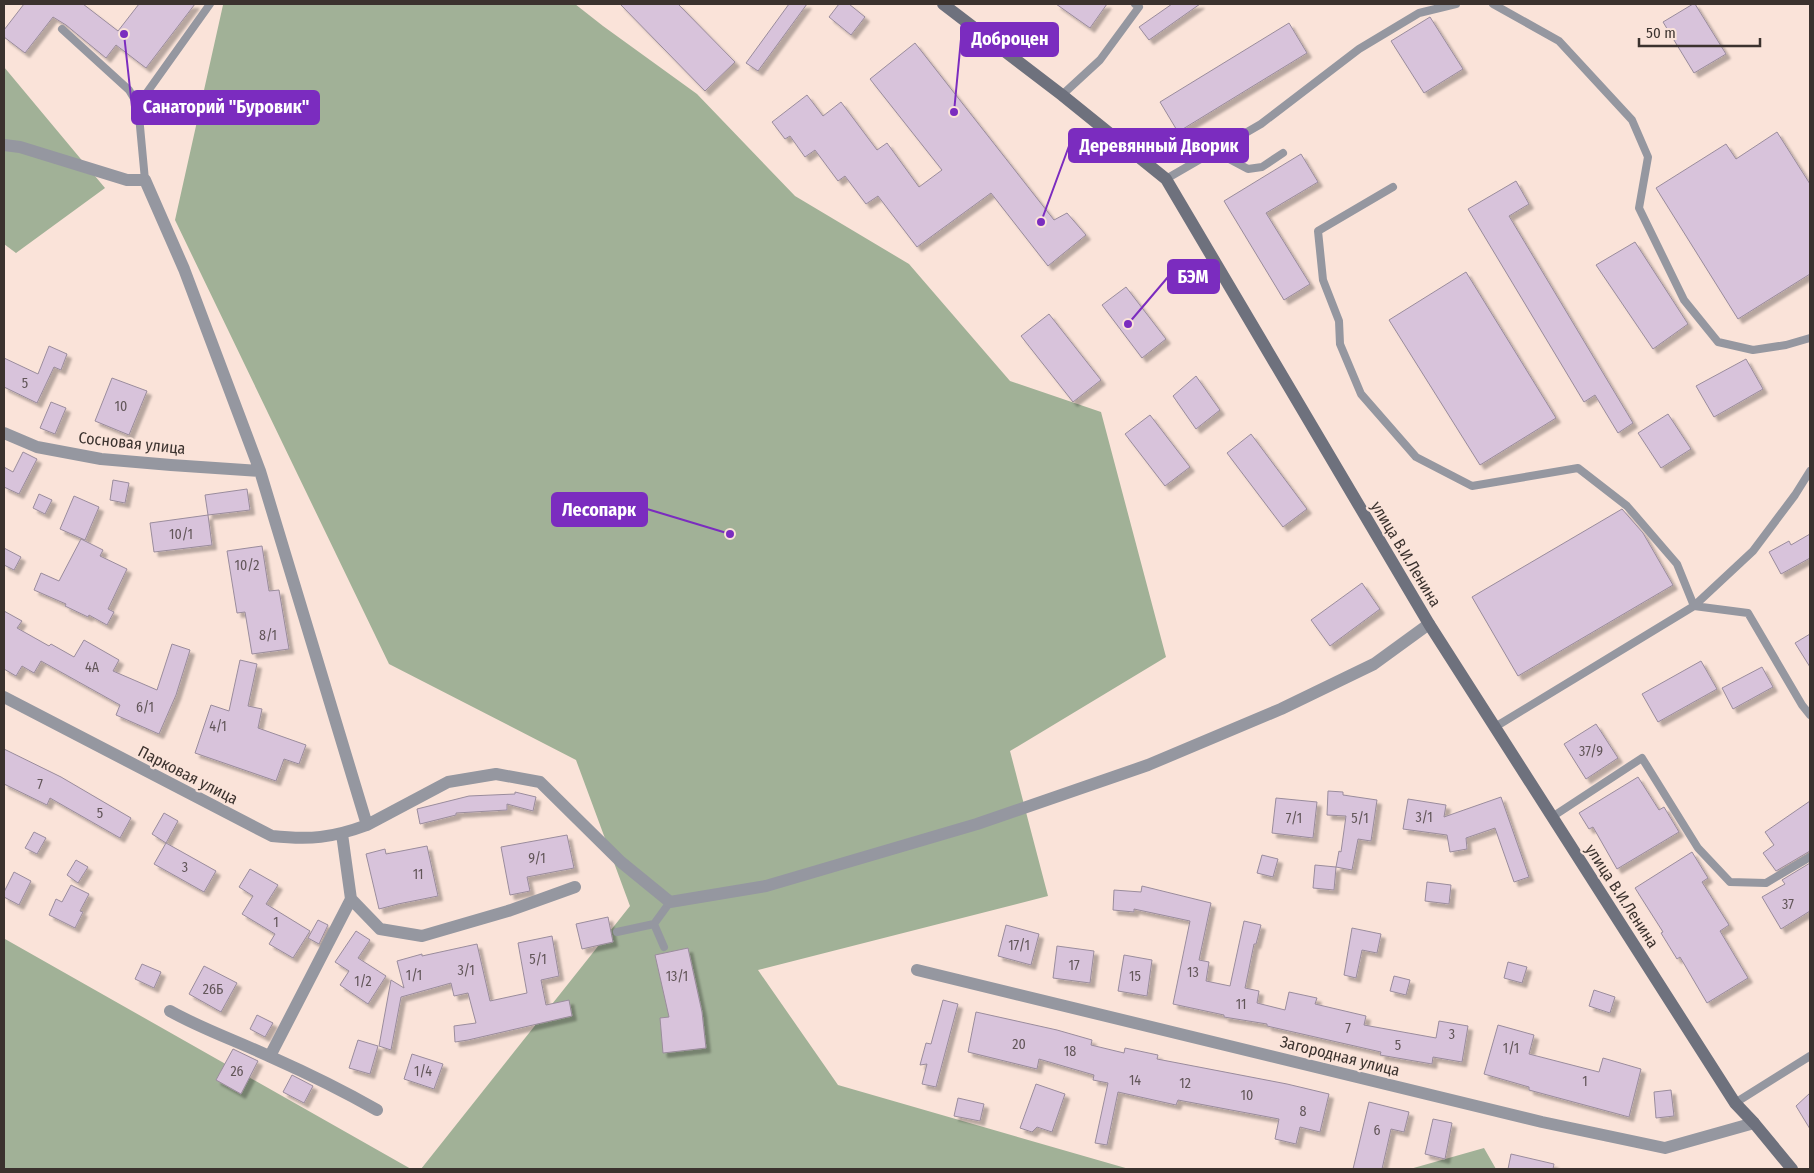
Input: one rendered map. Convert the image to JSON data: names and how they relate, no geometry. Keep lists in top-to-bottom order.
{
  "streets": {
    "main road": ["улица В.И.Ленина"],
    "street": ["Сосновая улица", "Парковая улица", "Загородная улица"]
  },
  "crossings": [
    ["улица В.И.Ленина", "Загородная улица"]
  ],
  "places": [
    "Санаторий \"Буровик\"",
    "Доброцен",
    "Деревянный Дворик",
    "БЭМ",
    "Лесопарк"
  ],
  "house_numbers": [
    "5",
    "10",
    "10/1",
    "10/2",
    "8/1",
    "4А",
    "6/1",
    "4/1",
    "37/9",
    "7",
    "5",
    "3/1",
    "7/1",
    "5/1",
    "9/1",
    "3",
    "11",
    "37",
    "1",
    "17/1",
    "5/1",
    "17",
    "3/1",
    "13",
    "1/1",
    "13/1",
    "15",
    "1/2",
    "26Б",
    "11",
    "7",
    "3",
    "20",
    "5",
    "1/1",
    "18",
    "26",
    "1/4",
    "14",
    "1",
    "12",
    "10",
    "8",
    "6"
  ],
  "scale_bar": "50 m"
}
